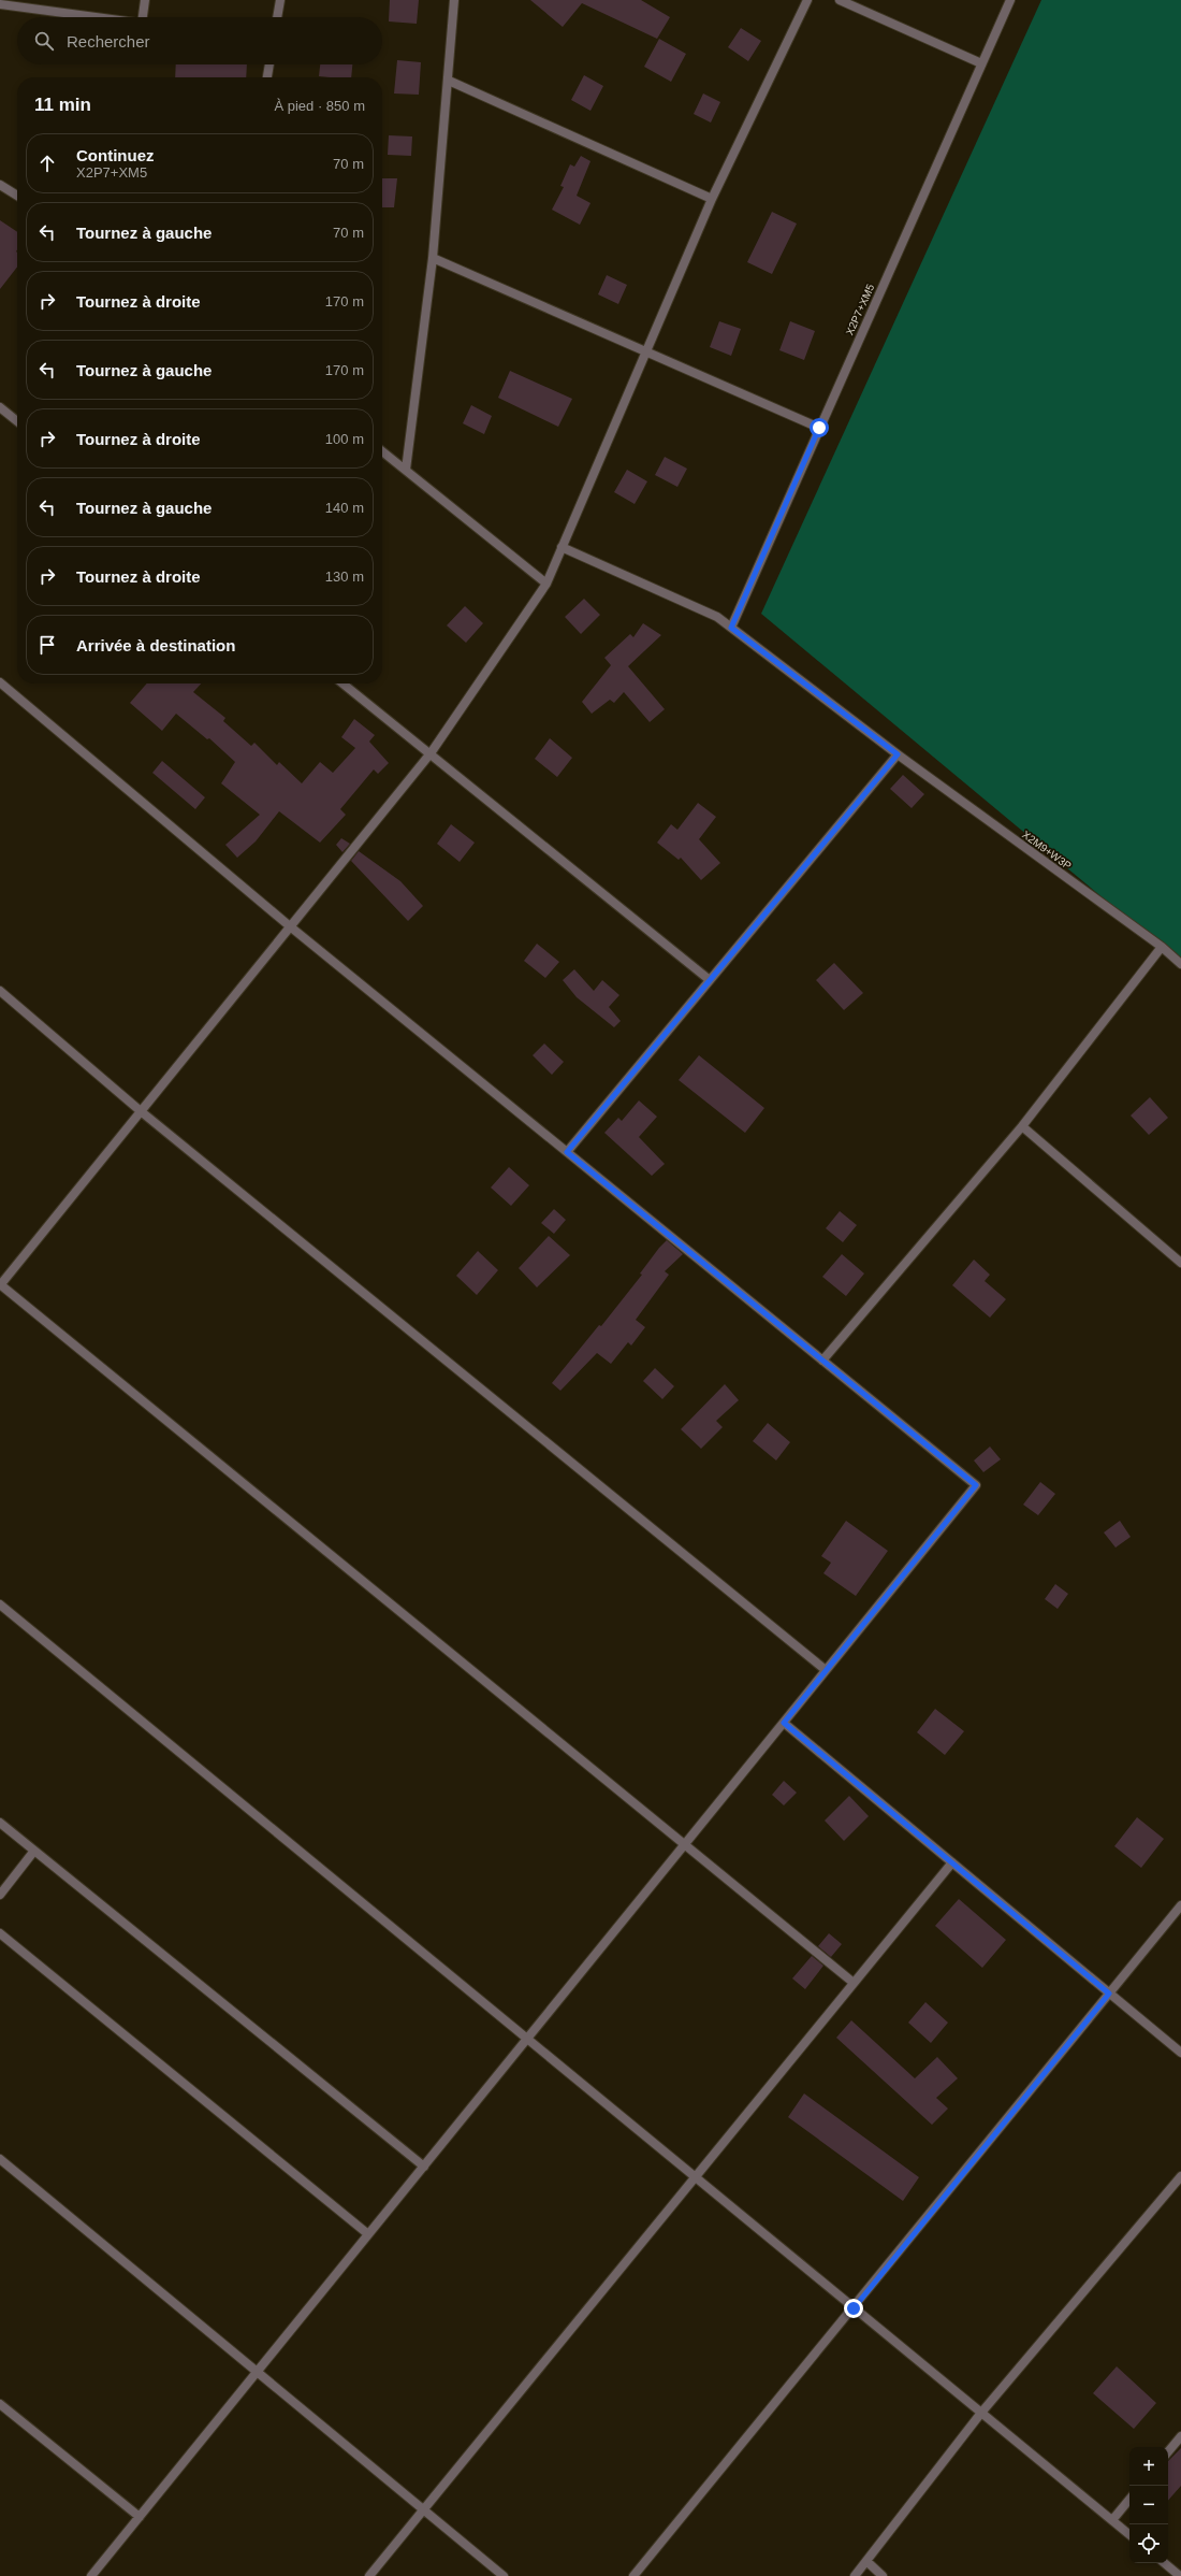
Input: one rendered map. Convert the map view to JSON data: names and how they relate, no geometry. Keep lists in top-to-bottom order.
{
  "streets": {
    "street": ["X2P7+XM5", "X2M9+W3P"]
  },
  "crossings": [
    ["X2P7+XM5", "X2M9+W3P"]
  ],
  "page": {
    "search": "Rechercher",
    "heading": ["11 min", "À pied · 850 m"],
    "list": [
      ["Continuez", "X2P7+XM5", "70 m"],
      ["Tournez à gauche", "70 m"],
      ["Tournez à droite", "170 m"],
      ["Tournez à gauche", "170 m"],
      ["Tournez à droite", "100 m"],
      ["Tournez à gauche", "140 m"],
      ["Tournez à droite", "130 m"],
      "Arrivée à destination"
    ],
    "map_buttons": ["+", "−"]
  }
}
